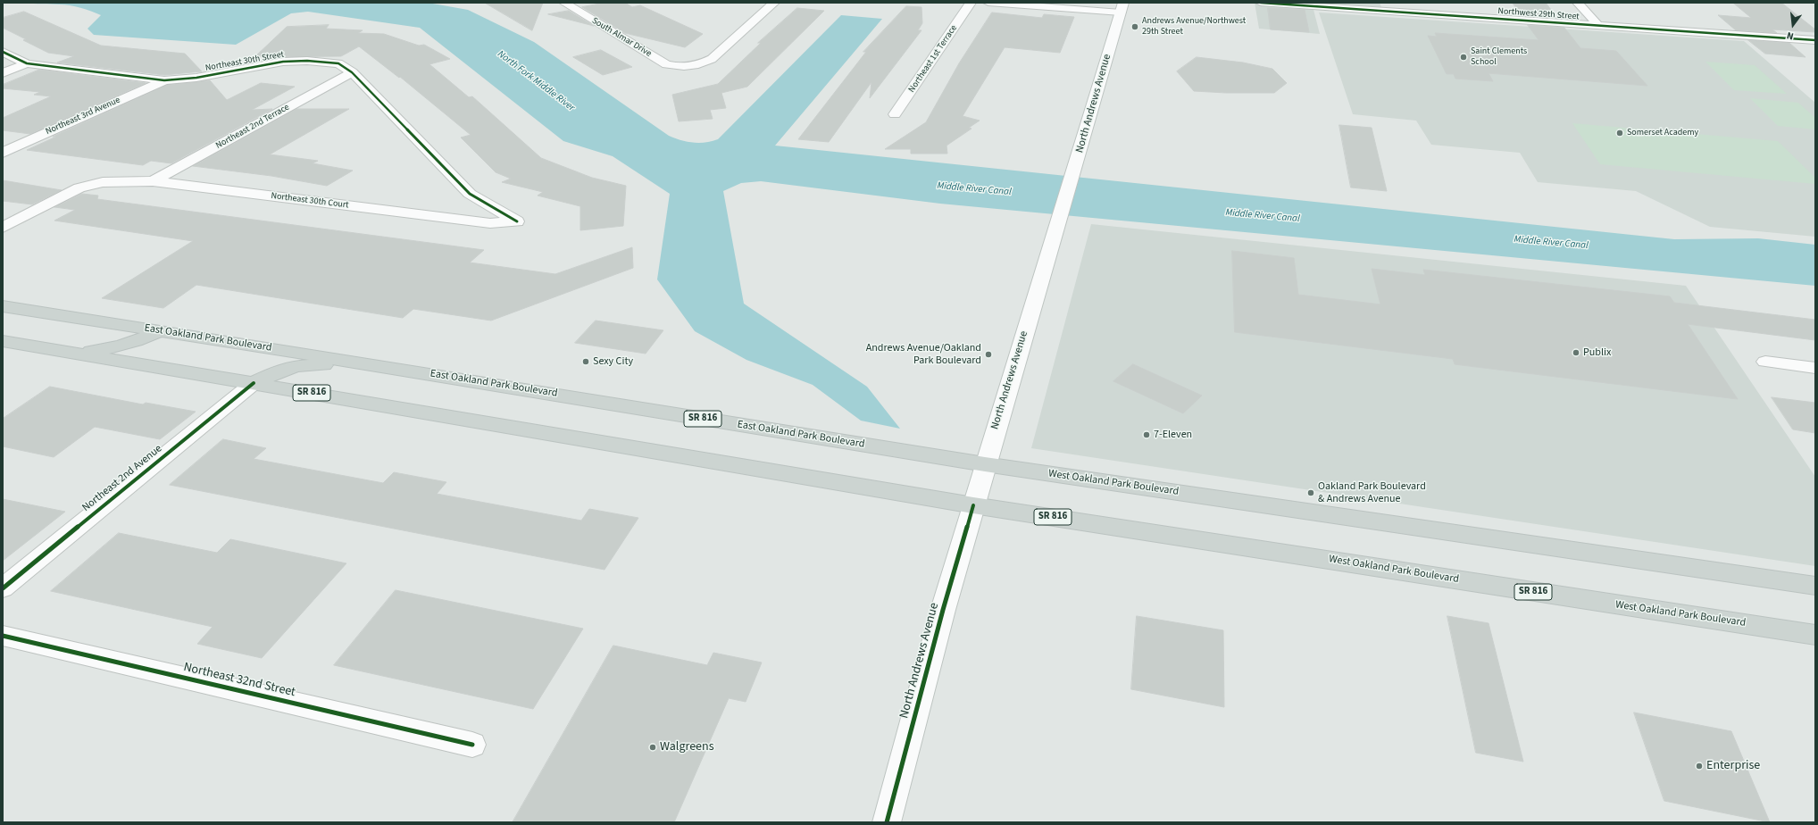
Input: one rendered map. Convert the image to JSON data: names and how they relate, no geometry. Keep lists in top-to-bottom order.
{
  "streets": {
    "main road": ["East Oakland Park Boulevard", "SR 816", "West Oakland Park Boulevard"],
    "street": [
      "Northwest 29th Street",
      "South Almar Drive",
      "Northeast 1st Terrace",
      "Northeast 30th Street",
      "North Andrews Avenue",
      "Northeast 3rd Avenue",
      "Northeast 2nd Terrace",
      "Northeast 30th Court",
      "Northeast 2nd Avenue",
      "Northeast 32nd Street"
    ]
  },
  "crossings": [
    ["Northeast 30th Street", "Northeast 3rd Avenue"],
    ["Northeast 30th Street", "Northeast 2nd Terrace"],
    ["Northeast 30th Street", "Northeast 30th Court"],
    ["North Andrews Avenue", "East Oakland Park Boulevard"],
    ["North Andrews Avenue", "SR 816"],
    ["North Andrews Avenue", "West Oakland Park Boulevard"],
    ["Northeast 2nd Terrace", "Northeast 30th Court"],
    ["East Oakland Park Boulevard", "West Oakland Park Boulevard"],
    ["SR 816", "Northeast 2nd Avenue"],
    ["SR 816", "West Oakland Park Boulevard"]
  ],
  "water": ["North Fork Middle River", "Middle River Canal"],
  "places": [
    "Andrews Avenue/Northwest 29th Street",
    "Saint Clements School",
    "Somerset Academy",
    "Publix",
    "Andrews Avenue/Oakland Park Boulevard",
    "Sexy City",
    "7-Eleven",
    "Oakland Park Boulevard & Andrews Avenue",
    "Walgreens",
    "Enterprise"
  ],
  "north": "bottom"
}
